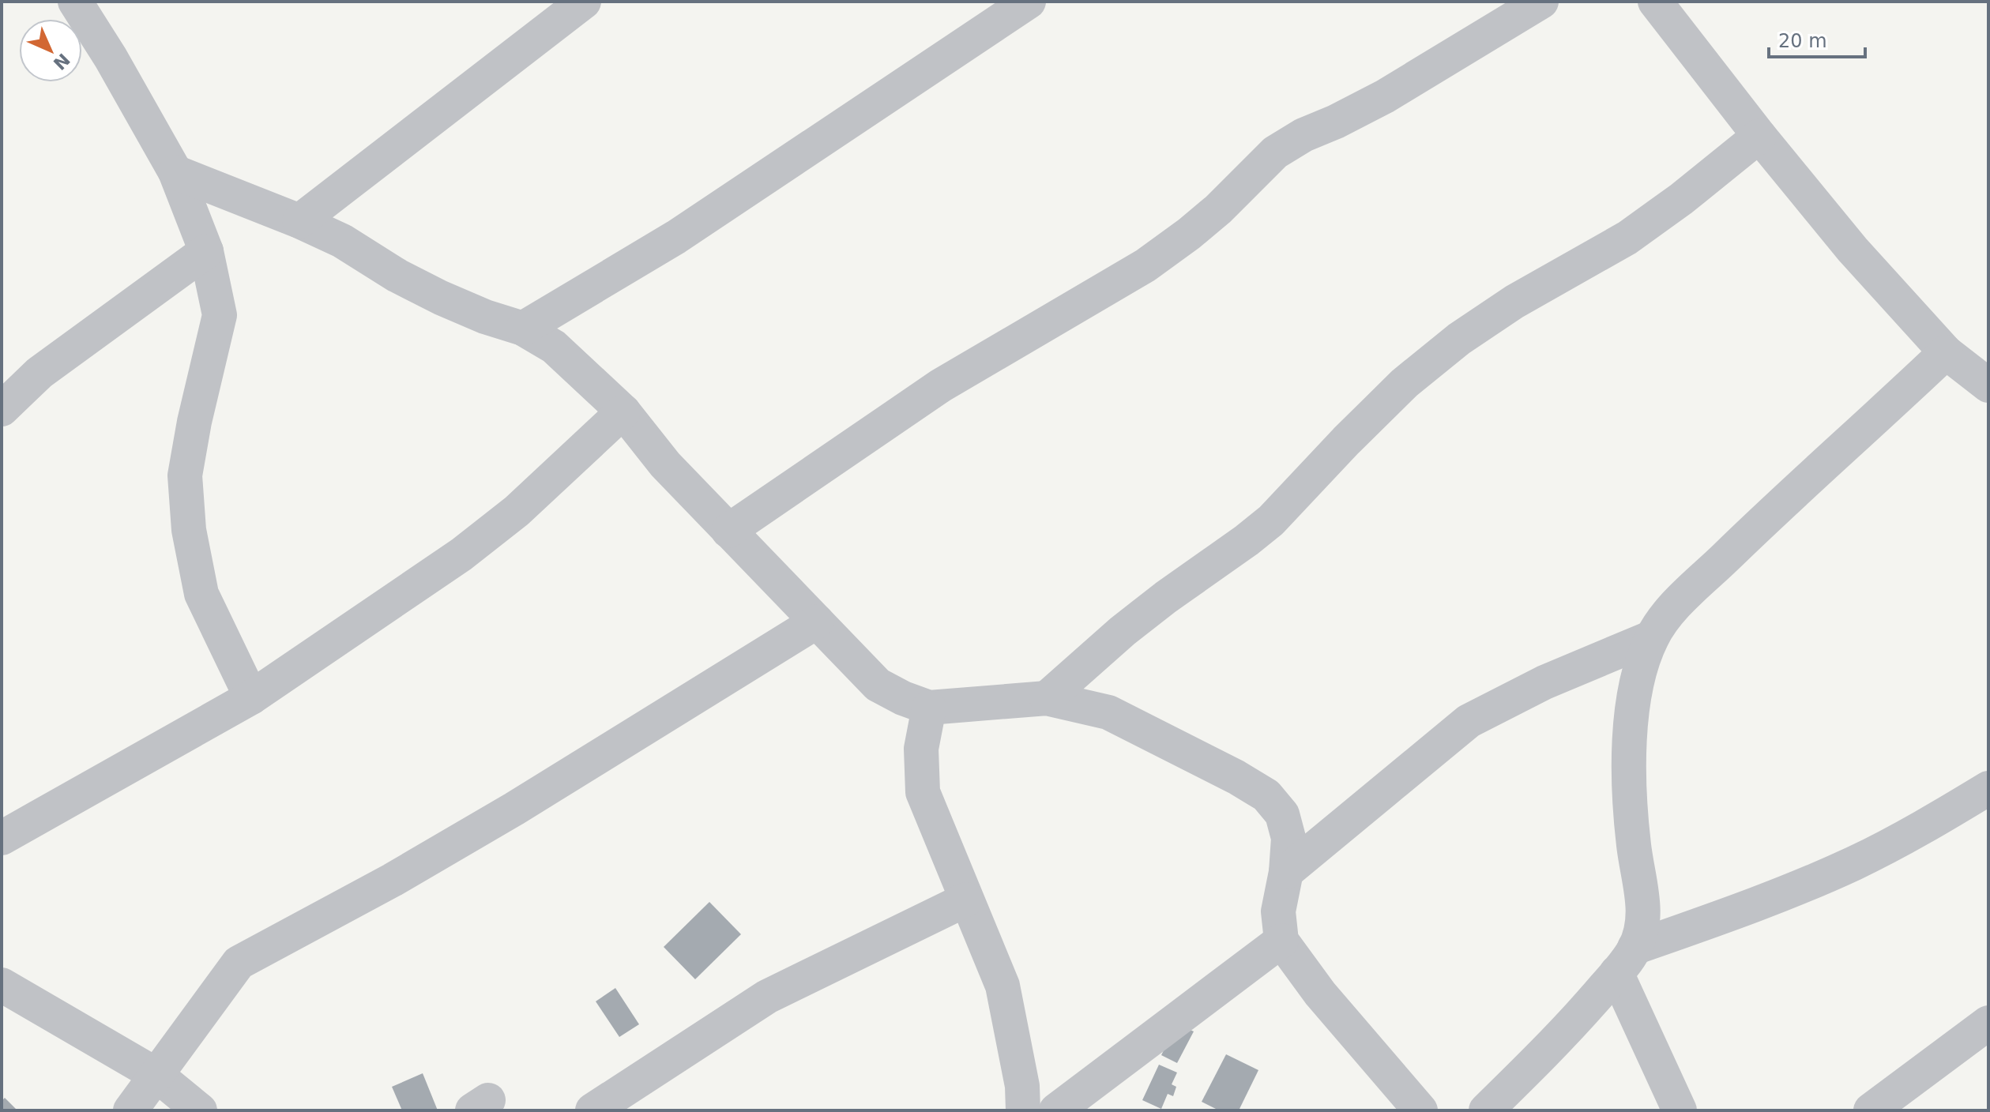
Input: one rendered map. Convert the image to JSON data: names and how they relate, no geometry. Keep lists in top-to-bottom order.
{
  "scale_bar": "20 m",
  "north": "bottom right"
}
